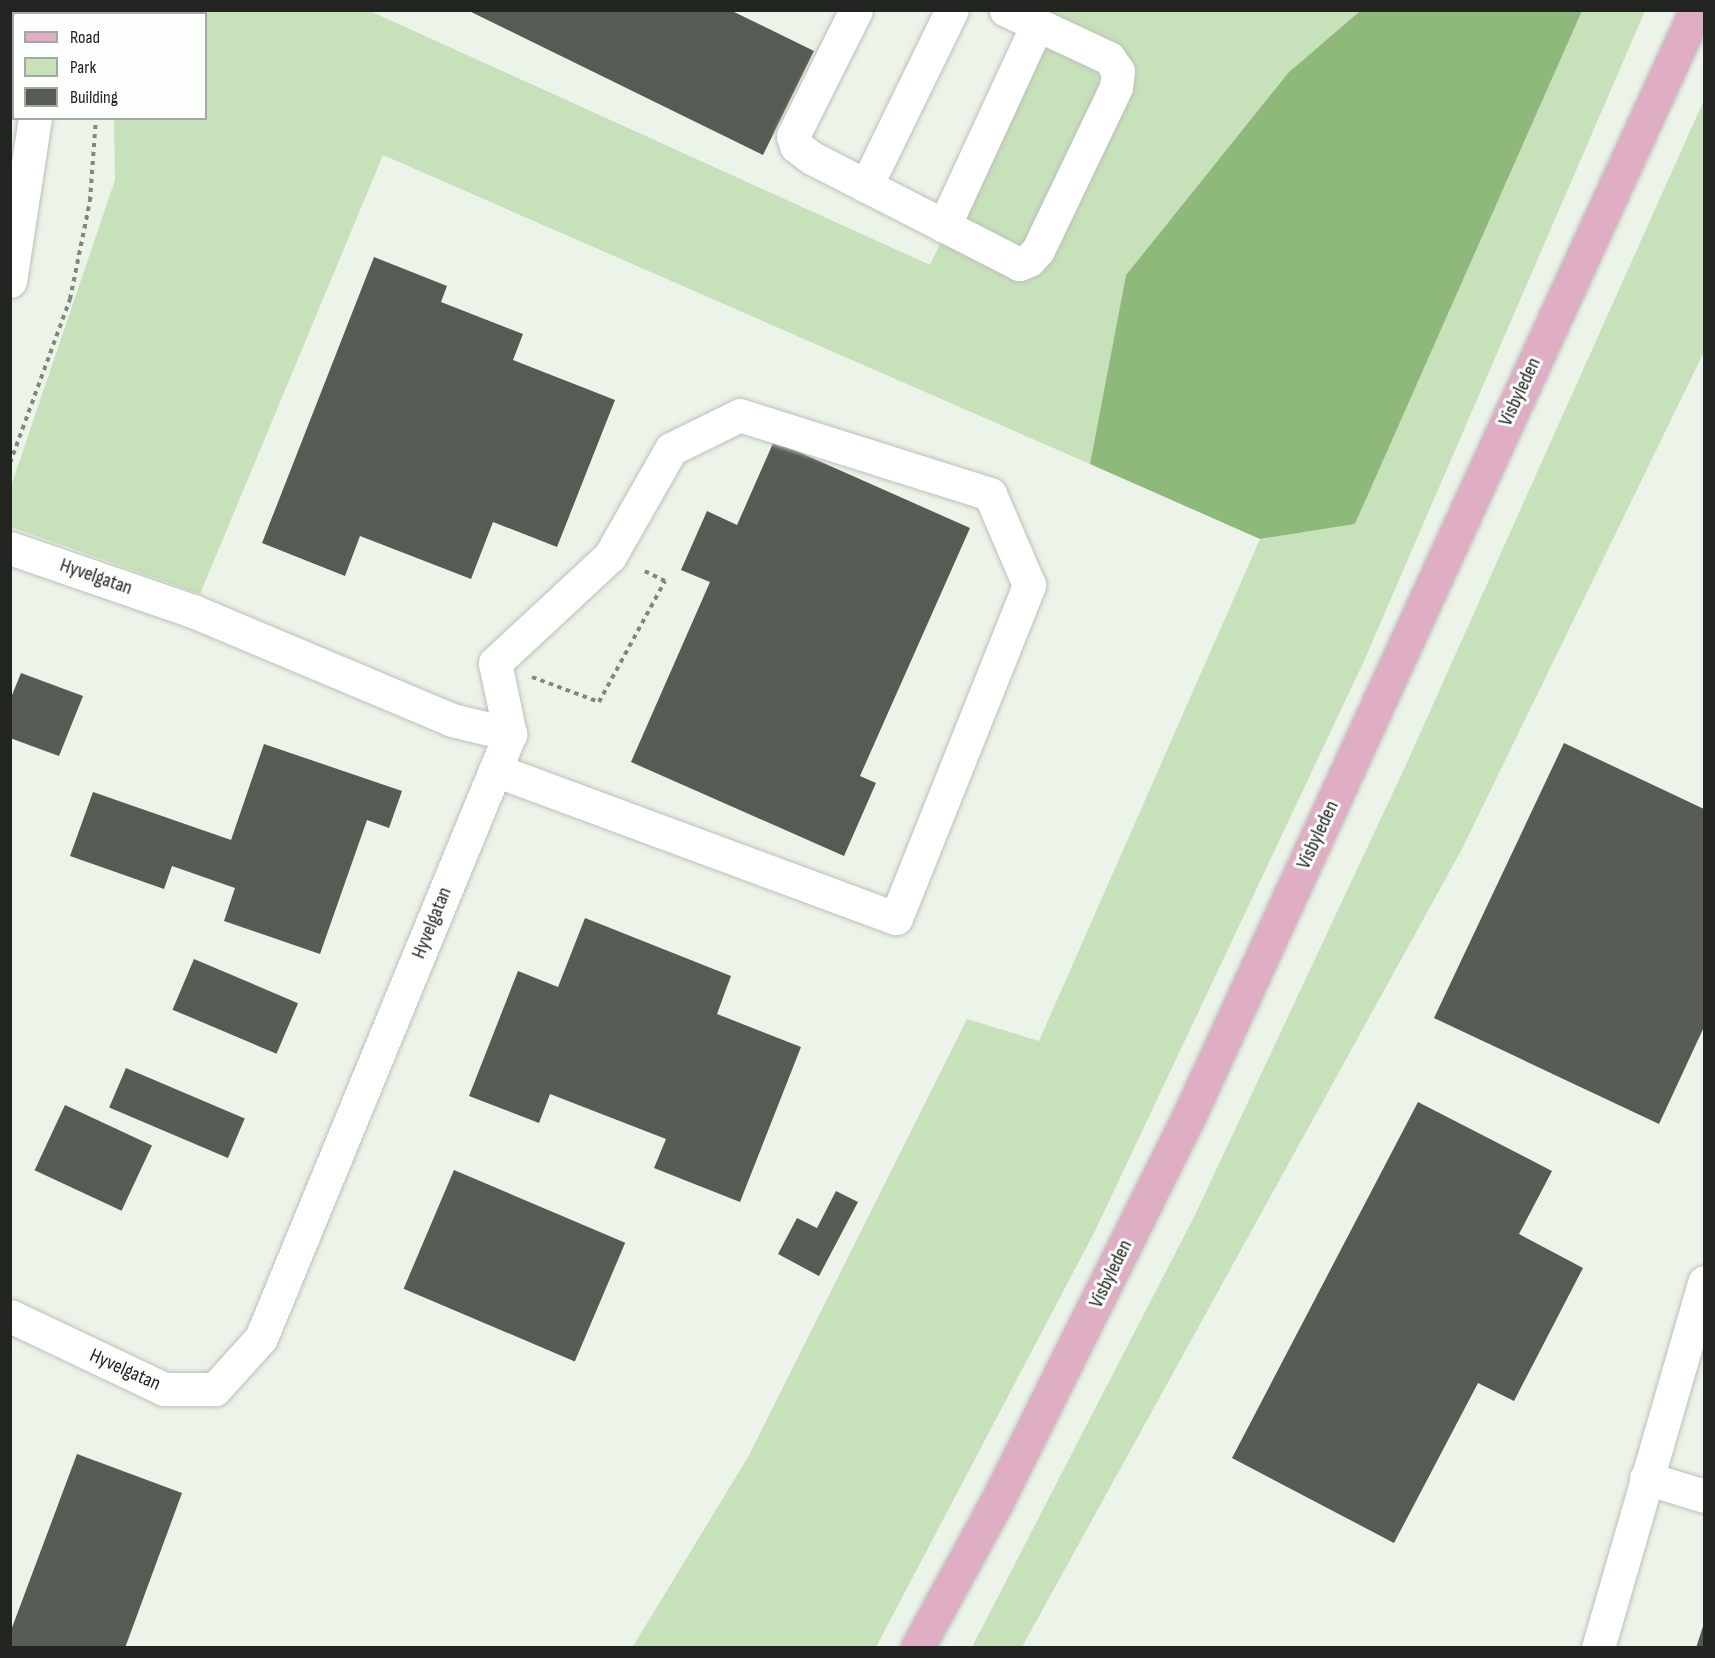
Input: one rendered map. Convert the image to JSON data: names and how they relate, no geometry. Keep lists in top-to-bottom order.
{
  "streets": {
    "main road": ["Visbyleden"],
    "street": ["Hyvelgatan"]
  },
  "legend": ["Road", "Park", "Building"]
}
